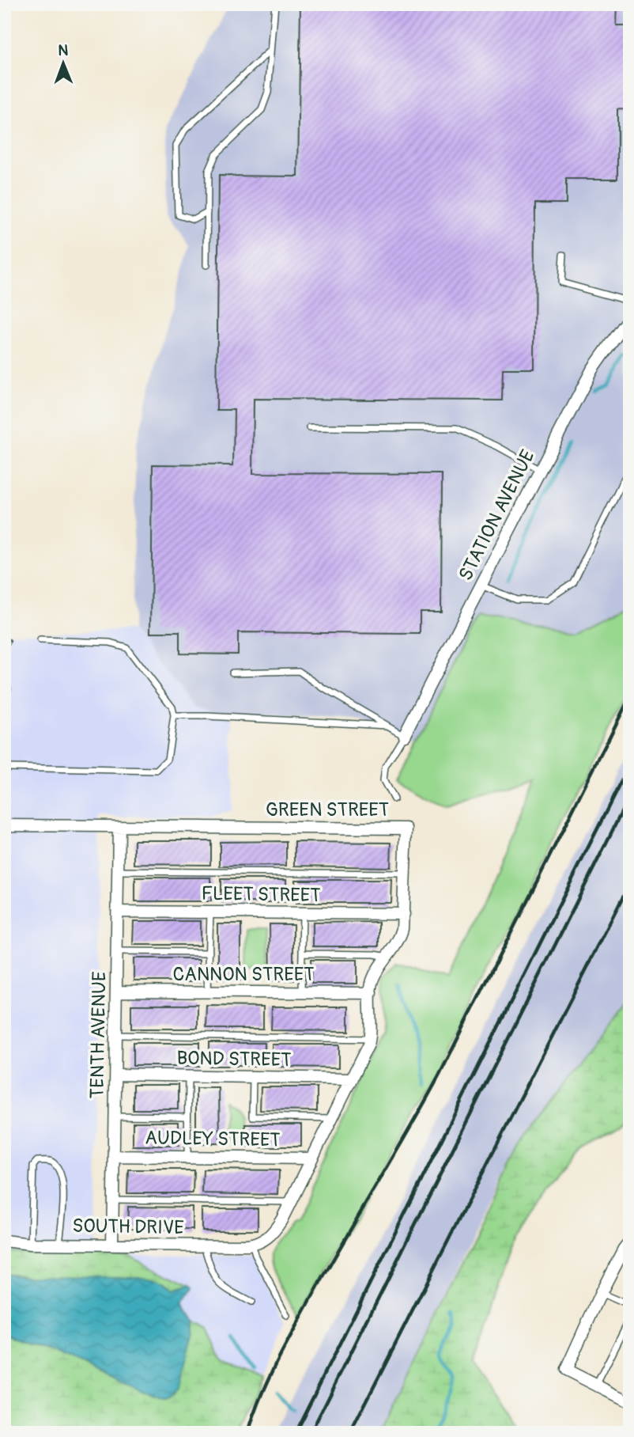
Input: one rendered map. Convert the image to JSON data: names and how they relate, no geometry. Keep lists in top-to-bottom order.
{
  "streets": {
    "street": [
      "STATION AVENUE",
      "GREEN STREET",
      "FLEET STREET",
      "CANNON STREET",
      "TENTH AVENUE",
      "BOND STREET",
      "AUDLEY STREET",
      "SOUTH DRIVE"
    ]
  },
  "crossings": [
    ["GREEN STREET", "FLEET STREET"],
    ["GREEN STREET", "CANNON STREET"],
    ["GREEN STREET", "TENTH AVENUE"],
    ["GREEN STREET", "BOND STREET"],
    ["GREEN STREET", "AUDLEY STREET"],
    ["GREEN STREET", "SOUTH DRIVE"],
    ["FLEET STREET", "TENTH AVENUE"],
    ["CANNON STREET", "TENTH AVENUE"],
    ["TENTH AVENUE", "BOND STREET"],
    ["TENTH AVENUE", "AUDLEY STREET"],
    ["TENTH AVENUE", "SOUTH DRIVE"]
  ],
  "north": "top"
}
